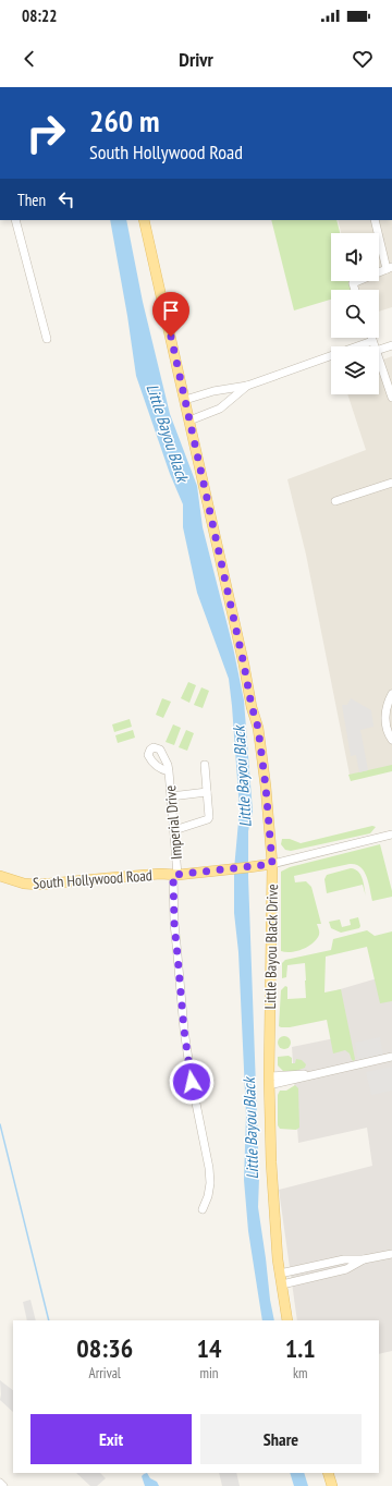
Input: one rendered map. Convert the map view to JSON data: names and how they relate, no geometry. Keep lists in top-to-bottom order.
{
  "streets": {
    "main road": ["South Hollywood Road", "Little Bayou Black Drive"],
    "street": ["Imperial Drive"]
  },
  "crossings": [
    ["Imperial Drive", "South Hollywood Road"],
    ["South Hollywood Road", "Little Bayou Black Drive"]
  ],
  "water": ["Little Bayou Black"],
  "page": {
    "status": "08:22",
    "header": "Drivr",
    "turn": ["260 m", "South Hollywood Road"],
    "then": "Then",
    "eta": [
      "08:36",
      "Arrival",
      "14",
      "min",
      "1.1",
      "km"
    ],
    "buttons": ["Exit", "Share"]
  }
}
